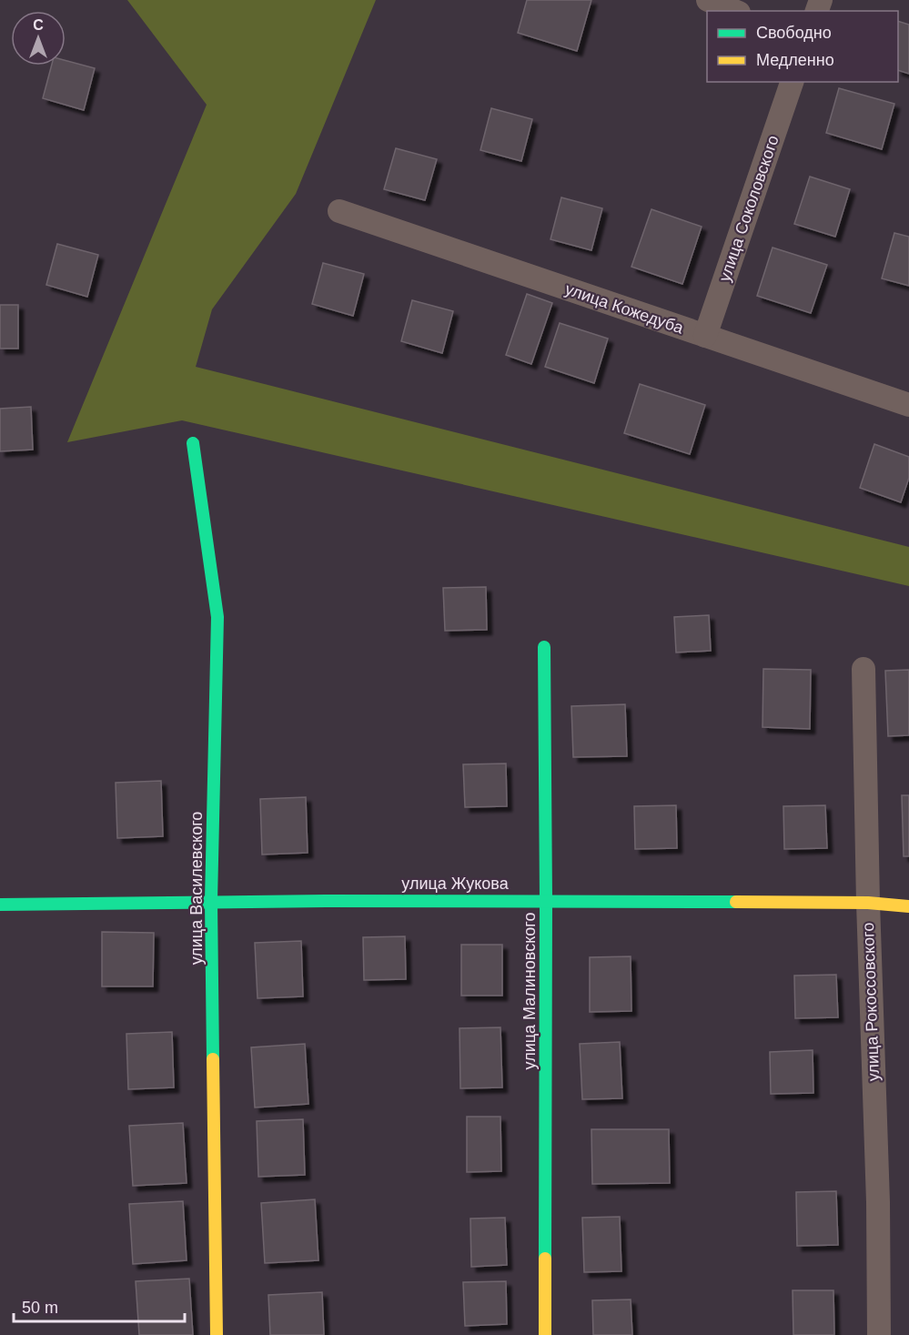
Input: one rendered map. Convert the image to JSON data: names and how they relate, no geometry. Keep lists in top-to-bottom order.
{
  "streets": {
    "street": [
      "улица Соколовского",
      "улица Кожедуба",
      "улица Жукова",
      "улица Василевского",
      "улица Малиновского",
      "улица Рокоссовского"
    ]
  },
  "crossings": [
    ["улица Соколовского", "улица Кожедуба"],
    ["улица Жукова", "улица Василевского"],
    ["улица Жукова", "улица Малиновского"],
    ["улица Жукова", "улица Рокоссовского"]
  ],
  "legend": ["Свободно", "Медленно"],
  "scale_bar": "50 m",
  "north": "top"
}
